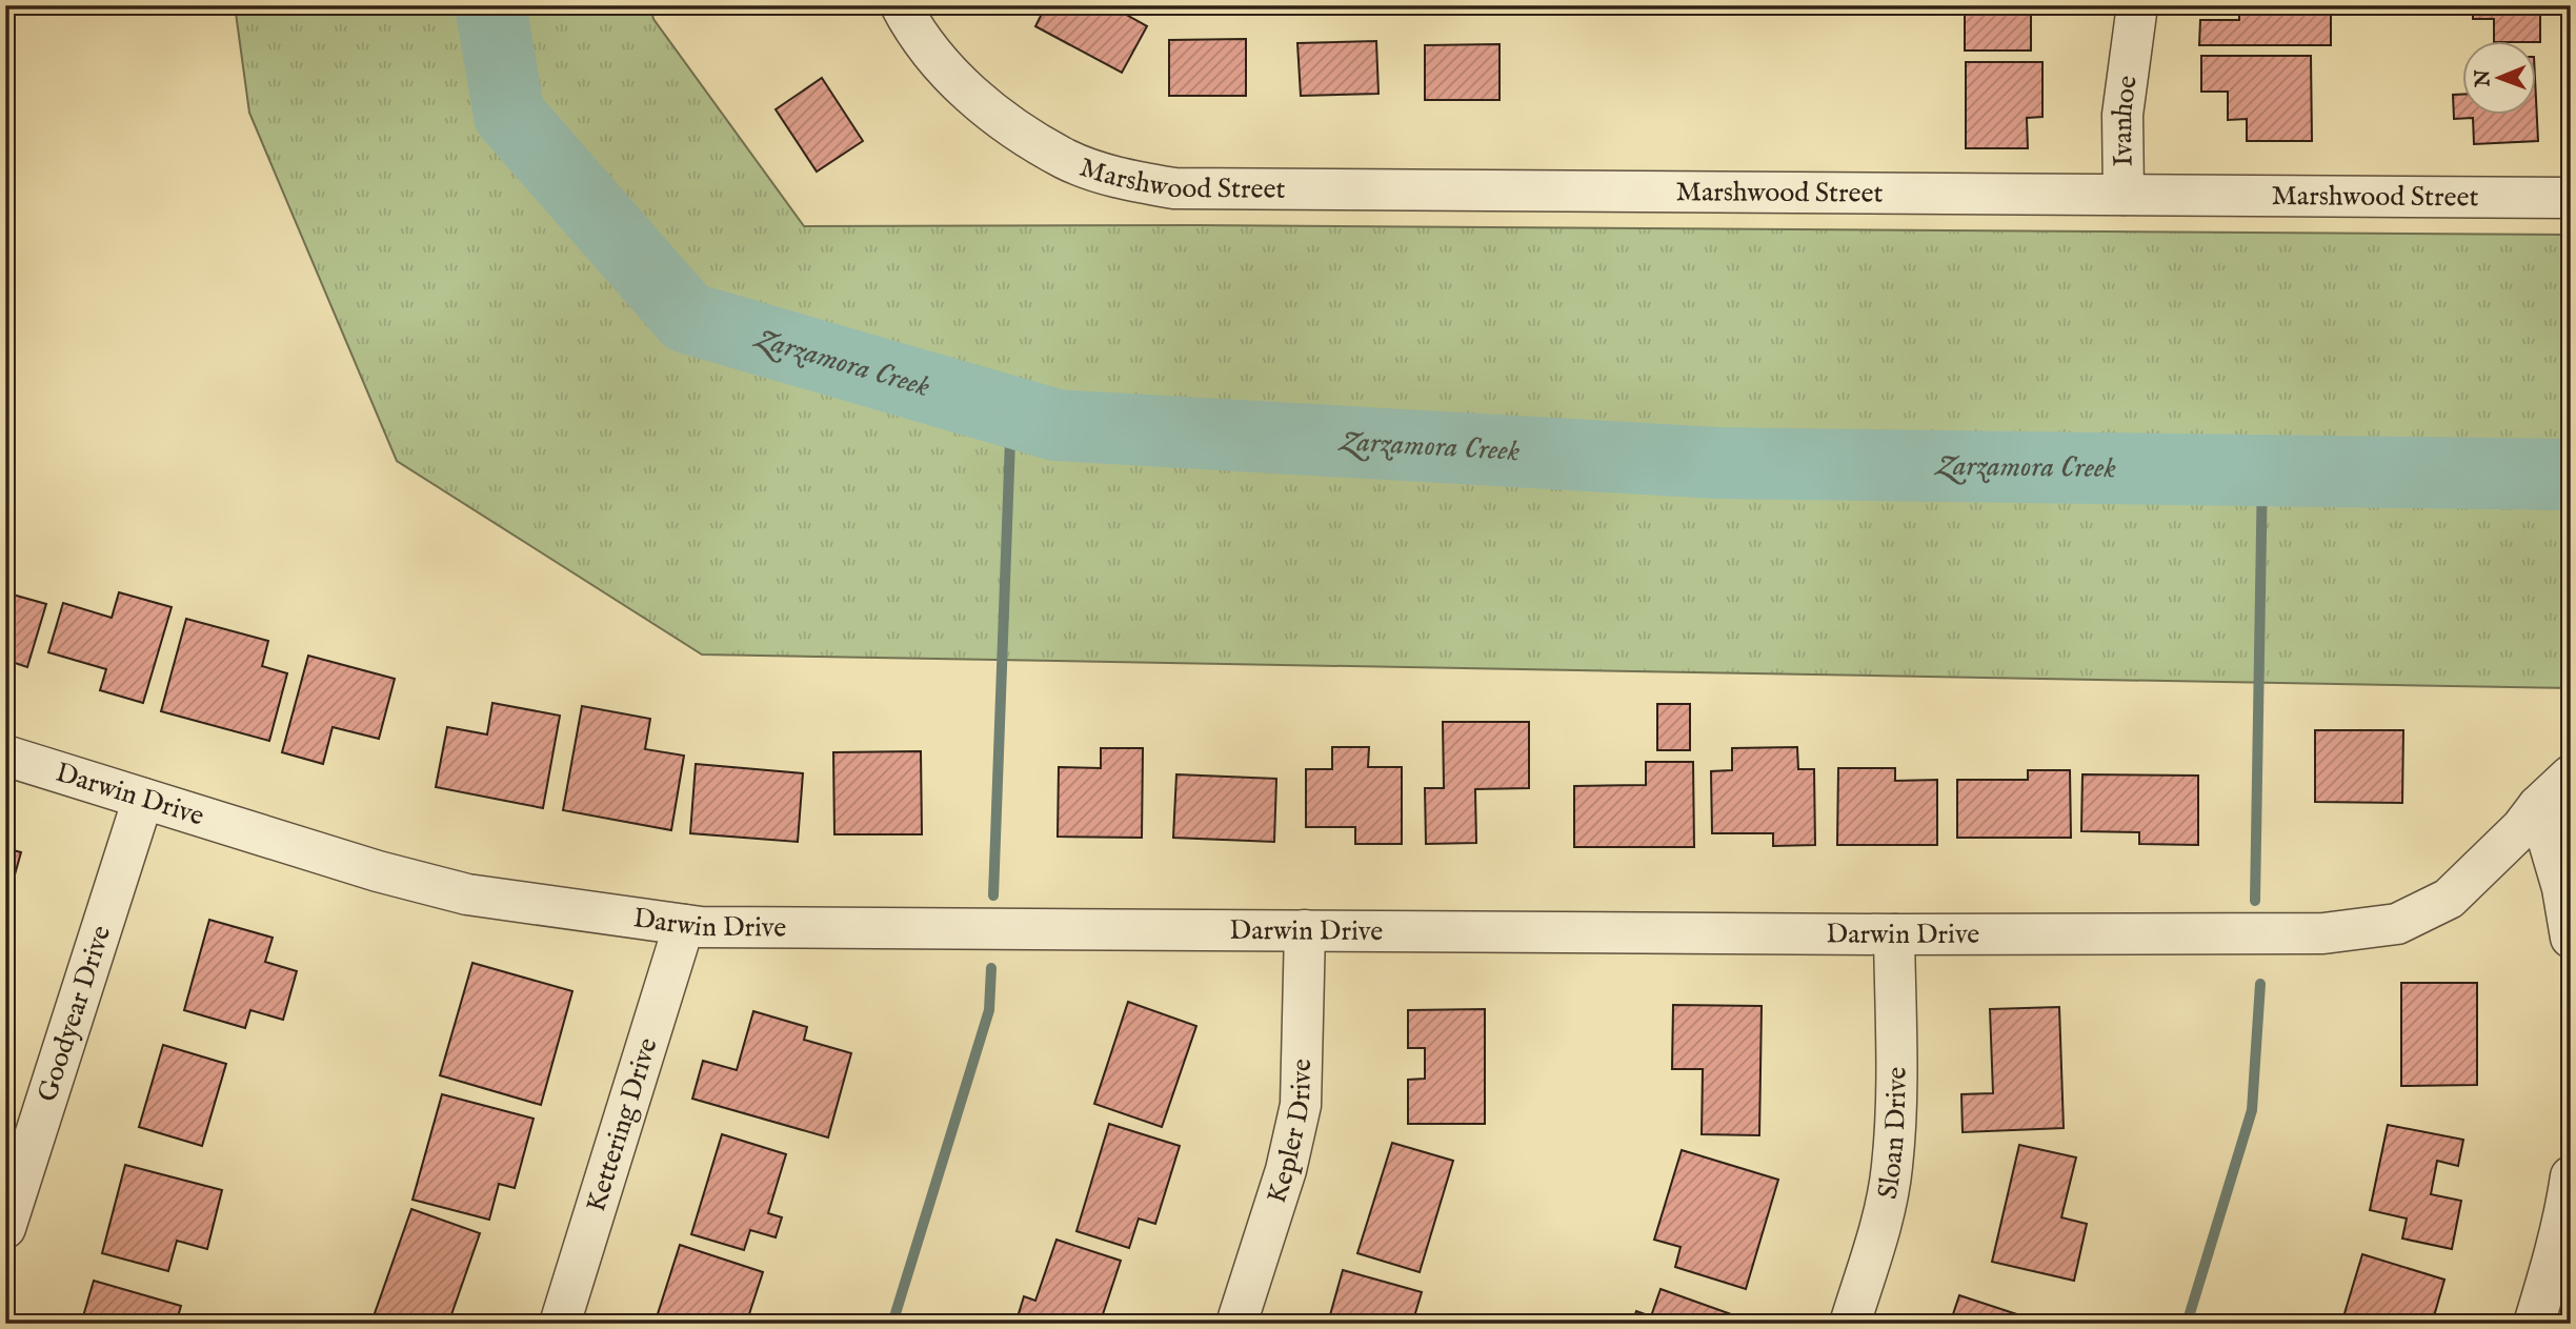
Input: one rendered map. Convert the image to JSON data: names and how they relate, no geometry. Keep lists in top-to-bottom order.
{
  "streets": {
    "street": [
      "Ivanhoe",
      "Marshwood Street",
      "Darwin Drive",
      "Goodyear Drive",
      "Kettering Drive",
      "Kepler Drive",
      "Sloan Drive"
    ]
  },
  "crossings": [
    ["Ivanhoe", "Marshwood Street"],
    ["Darwin Drive", "Goodyear Drive"],
    ["Darwin Drive", "Kettering Drive"],
    ["Darwin Drive", "Kepler Drive"],
    ["Darwin Drive", "Sloan Drive"]
  ],
  "water": ["Zarzamora Creek"],
  "north": "left"
}
